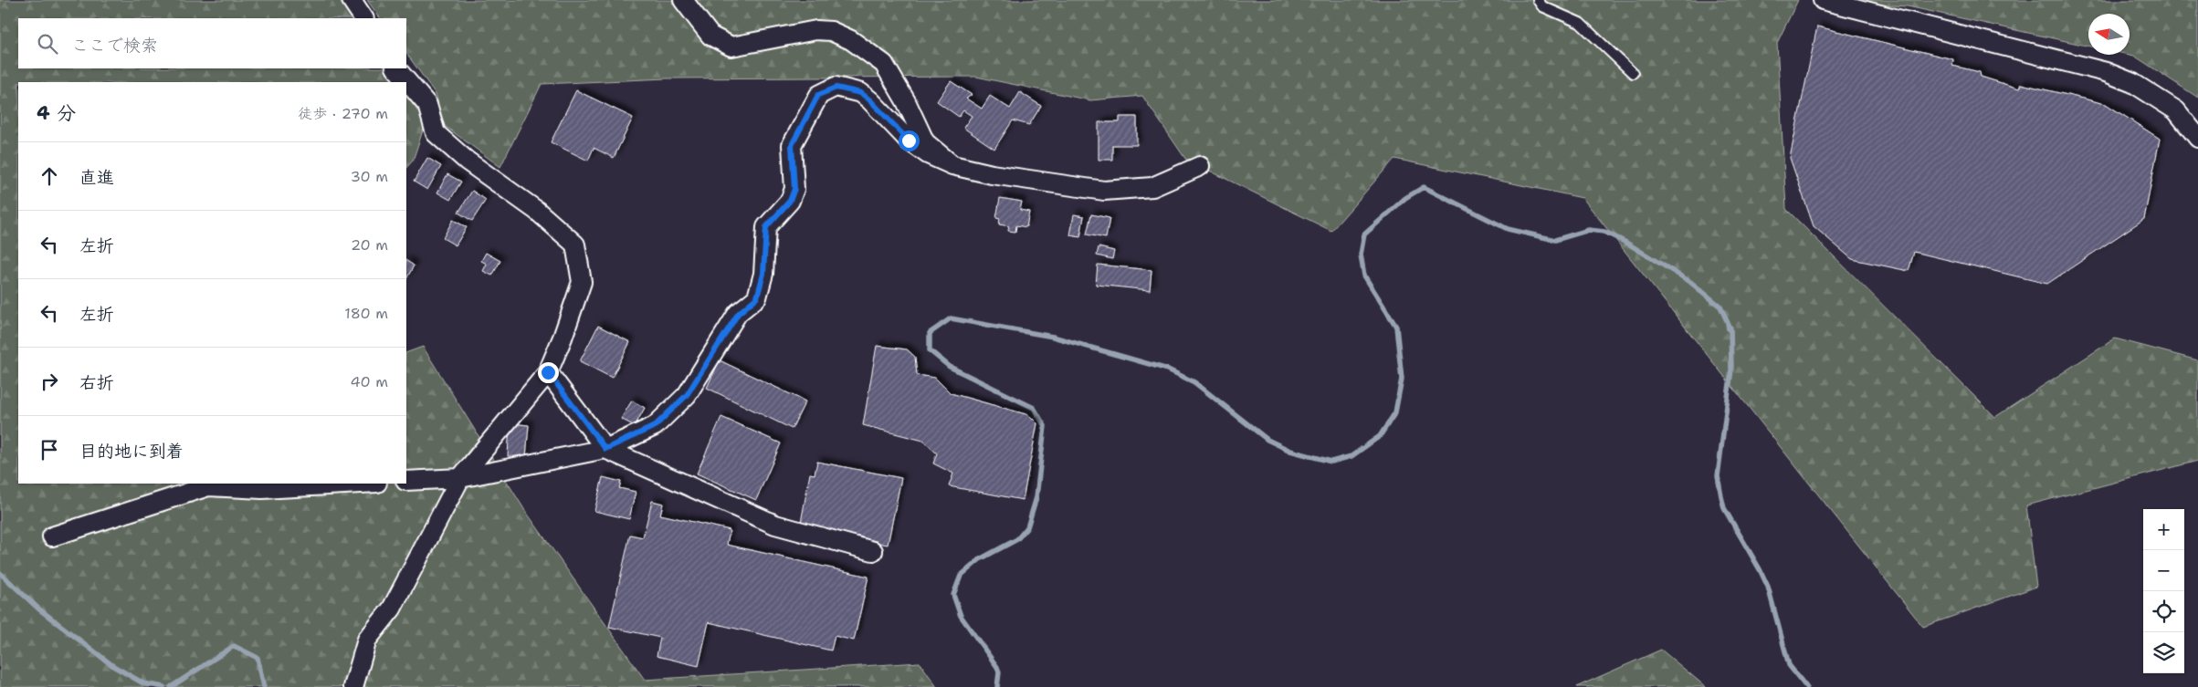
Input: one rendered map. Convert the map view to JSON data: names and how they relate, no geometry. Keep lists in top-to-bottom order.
{
  "north": "left",
  "page": {
    "search": "ここで検索",
    "heading": ["4 分", "徒歩 · 270 m"],
    "list": [
      ["直進", "30 m"],
      ["左折", "20 m"],
      ["左折", "180 m"],
      ["右折", "40 m"],
      "目的地に到着"
    ],
    "map_buttons": ["+", "−"]
  }
}
